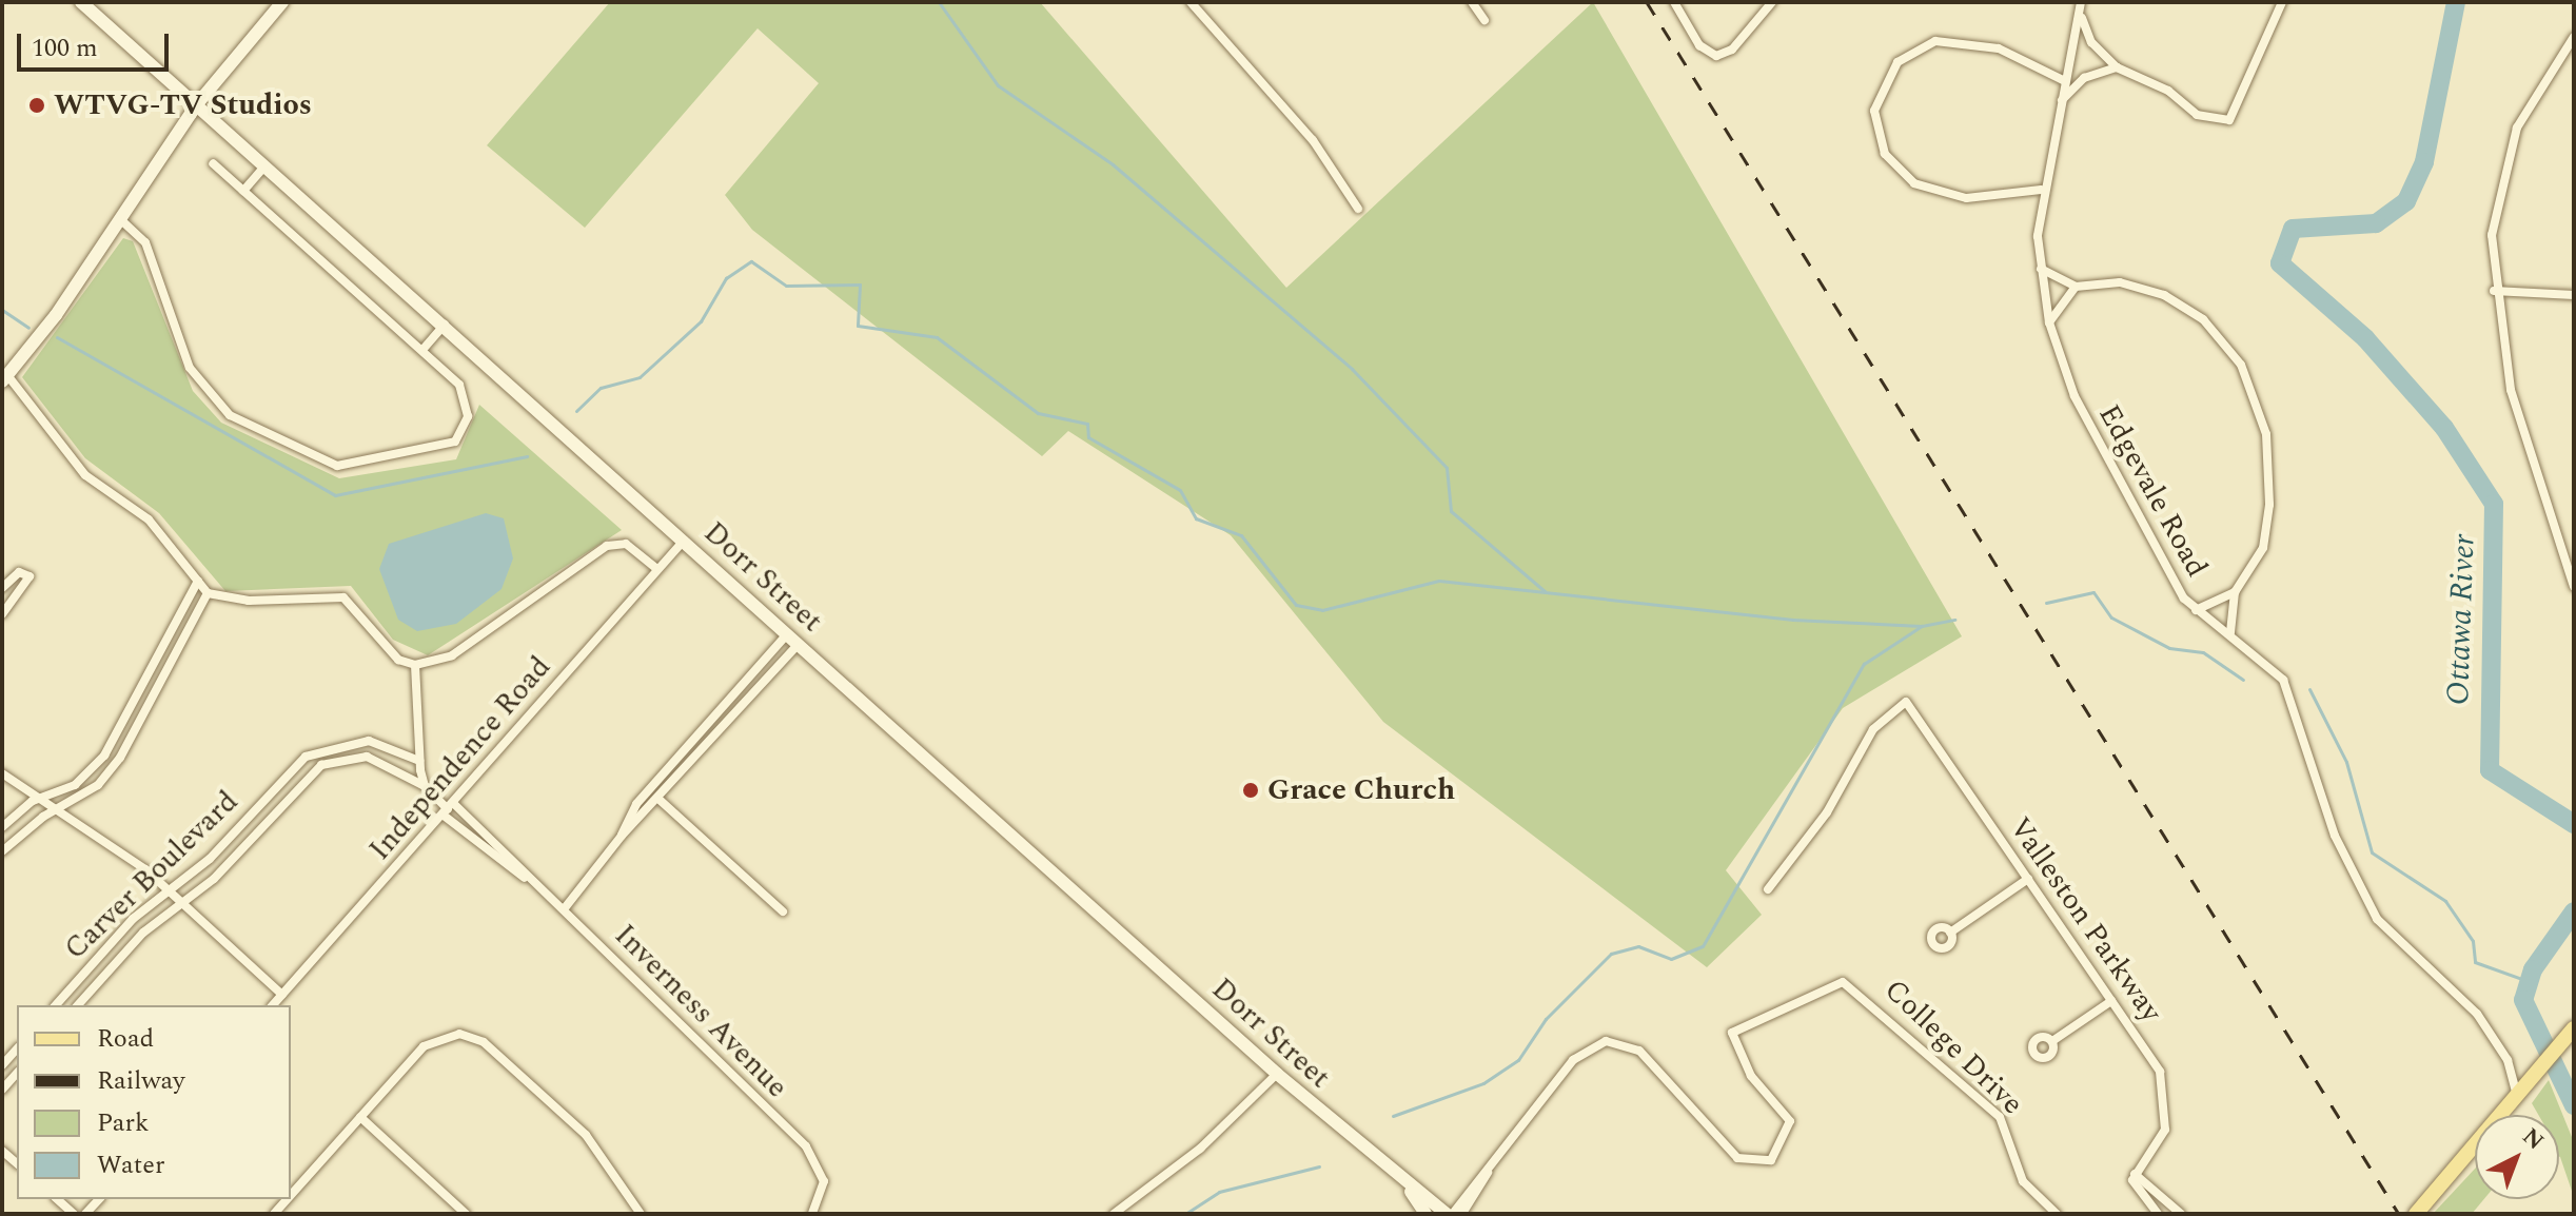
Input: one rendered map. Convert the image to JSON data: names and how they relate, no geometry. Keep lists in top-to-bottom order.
{
  "streets": {
    "main road": ["Dorr Street"],
    "street": [
      "Edgevale Road",
      "Independence Road",
      "Carver Boulevard",
      "Valleston Parkway",
      "Inverness Avenue",
      "College Drive"
    ]
  },
  "crossings": [
    ["Dorr Street", "Independence Road"],
    ["Dorr Street", "College Drive"],
    ["Independence Road", "Inverness Avenue"],
    ["Carver Boulevard", "Inverness Avenue"]
  ],
  "water": ["Ottawa River"],
  "places": ["WTVG-TV Studios", "Grace Church"],
  "legend": [
    "Road",
    "Railway",
    "Park",
    "Water"
  ],
  "scale_bar": "100 m",
  "north": "top right"
}
